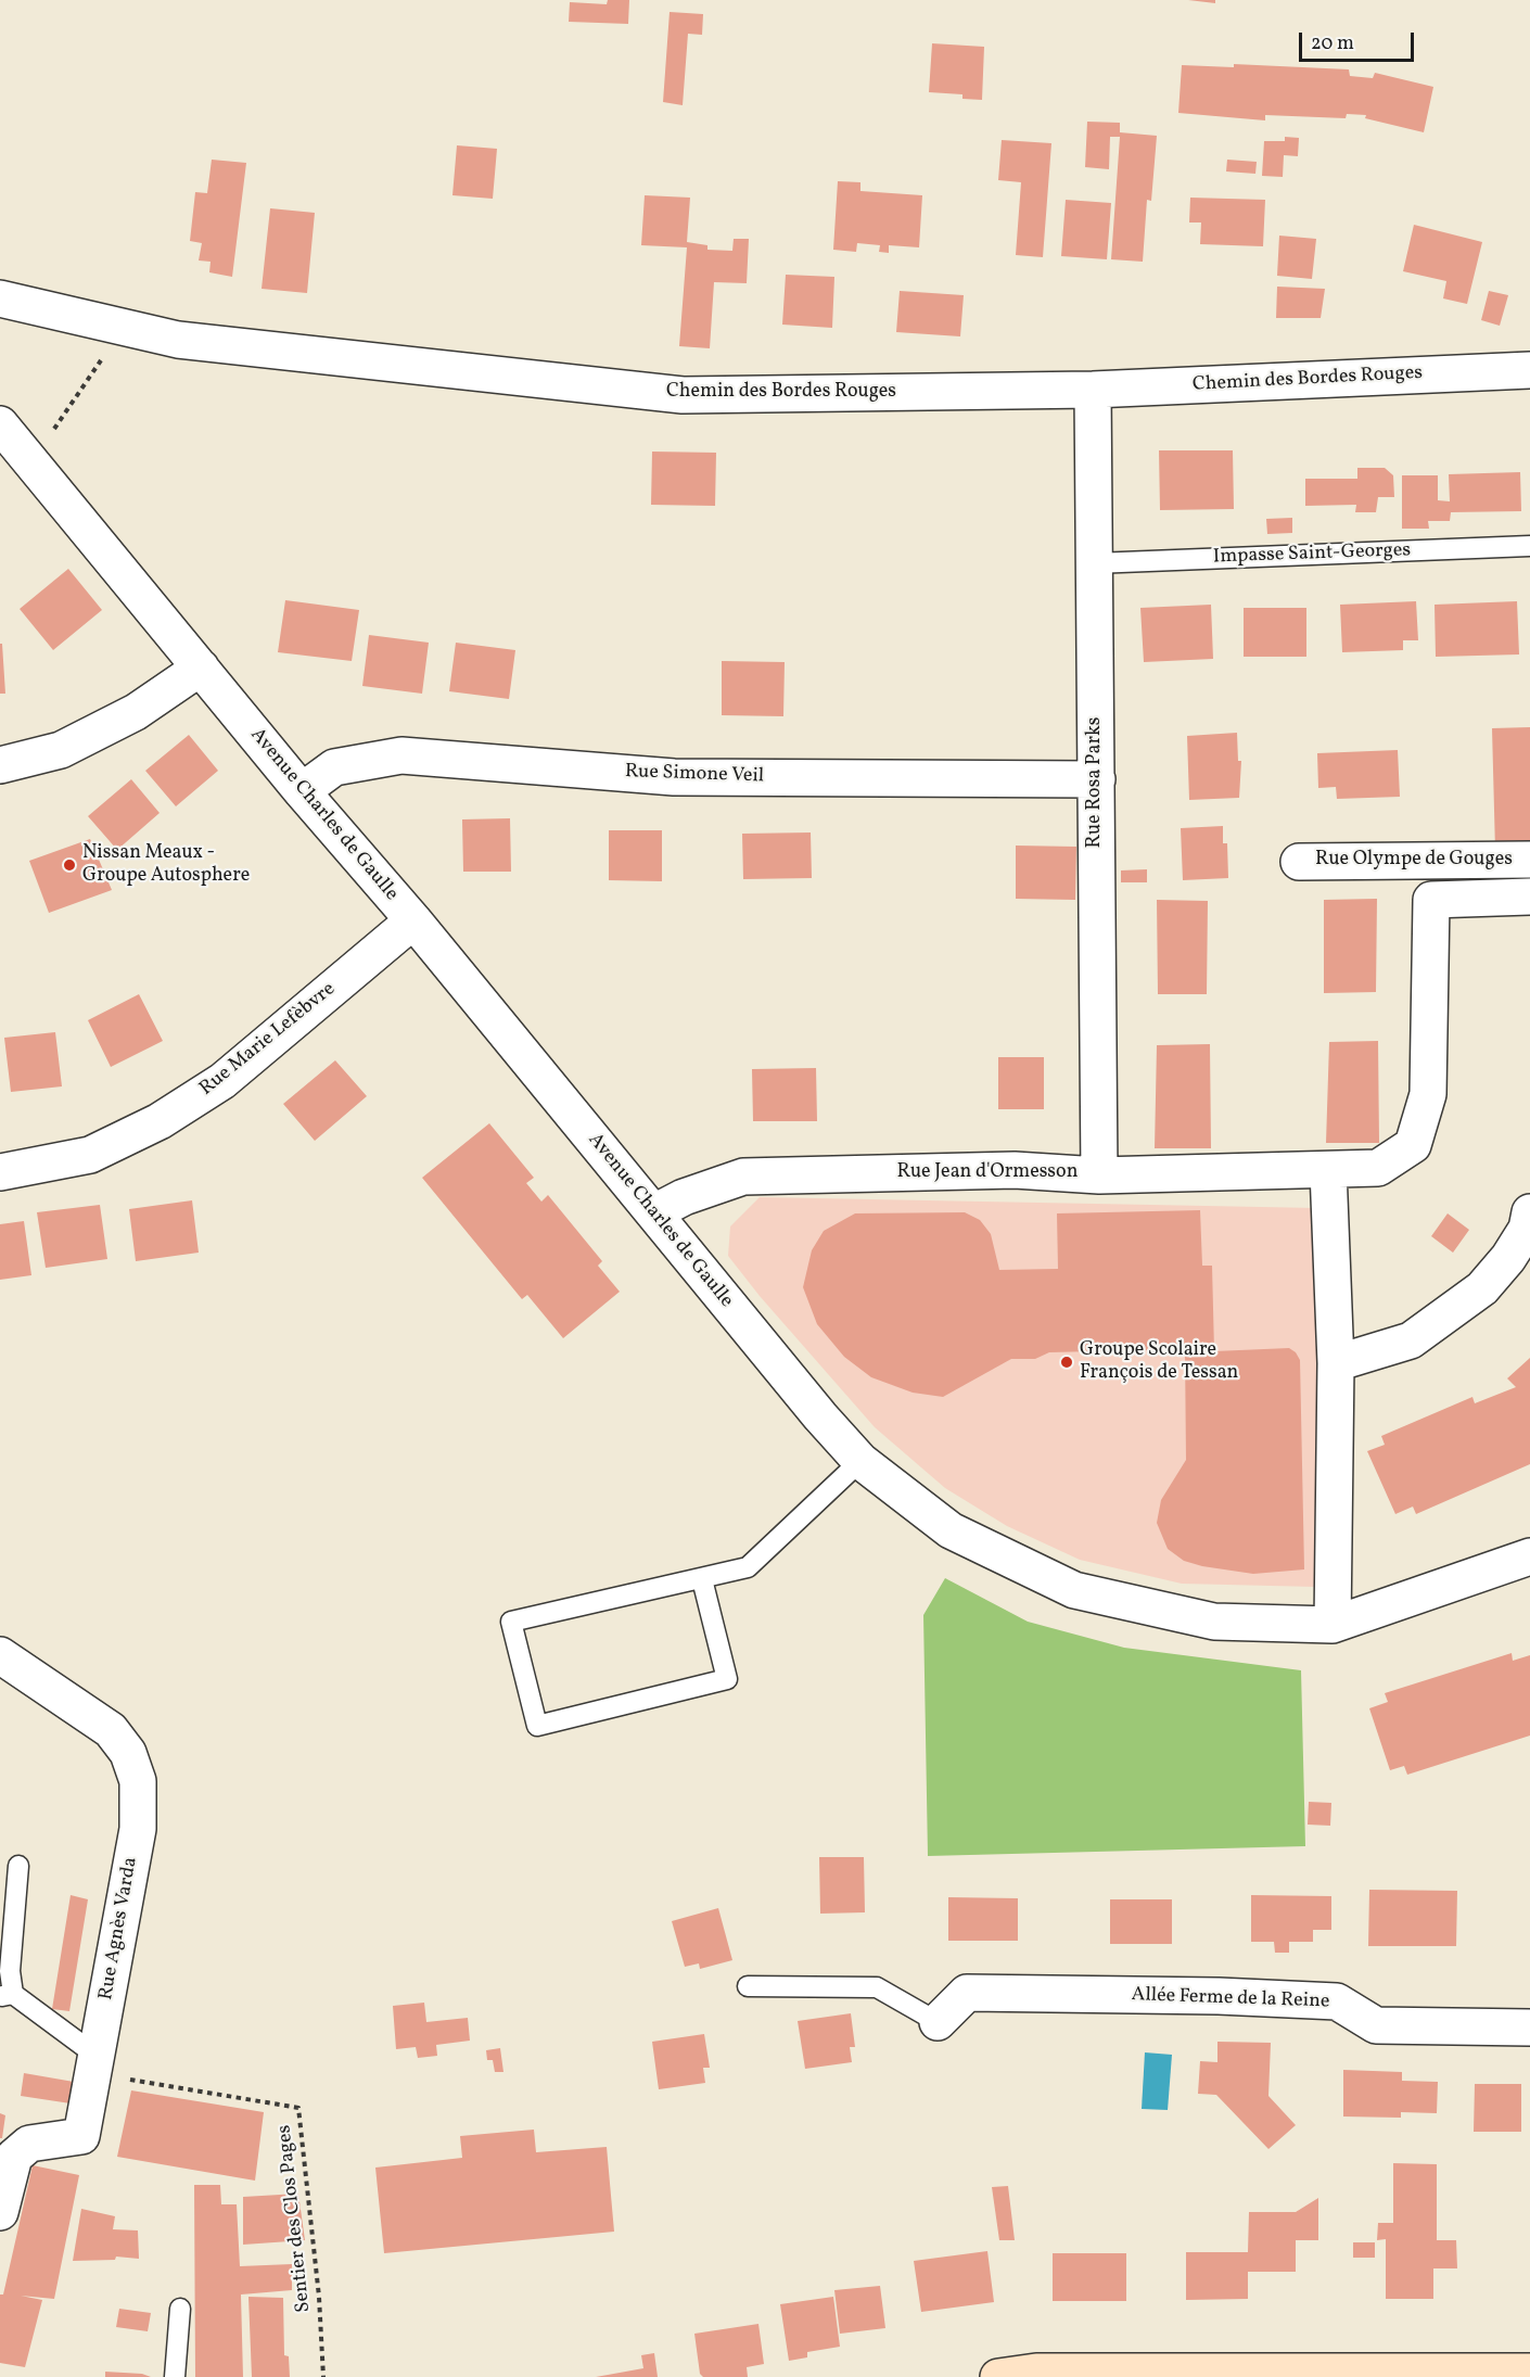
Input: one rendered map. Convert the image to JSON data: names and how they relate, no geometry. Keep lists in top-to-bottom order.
{
  "streets": {
    "street": [
      "Chemin des Bordes Rouges",
      "Rue Simone Veil",
      "Rue Rosa Parks",
      "Avenue Charles de Gaulle",
      "Rue Olympe de Gouges",
      "Rue Marie Lefèbvre",
      "Rue Jean d'Ormesson",
      "Rue Agnès Varda",
      "Allée Ferme de la Reine"
    ],
    "lane": ["Impasse Saint-Georges"],
    "path": ["Sentier des Clos Pages"]
  },
  "crossings": [
    ["Chemin des Bordes Rouges", "Rue Rosa Parks"],
    ["Impasse Saint-Georges", "Rue Rosa Parks"],
    ["Rue Simone Veil", "Rue Rosa Parks"],
    ["Rue Simone Veil", "Avenue Charles de Gaulle"],
    ["Rue Rosa Parks", "Rue Jean d'Ormesson"],
    ["Avenue Charles de Gaulle", "Rue Marie Lefèbvre"],
    ["Avenue Charles de Gaulle", "Rue Jean d'Ormesson"],
    ["Rue Olympe de Gouges", "Rue Jean d'Ormesson"],
    ["Rue Agnès Varda", "Sentier des Clos Pages"]
  ],
  "places": ["Nissan Meaux - Groupe Autosphere", "Groupe Scolaire François de Tessan"],
  "scale_bar": "20 m"
}
